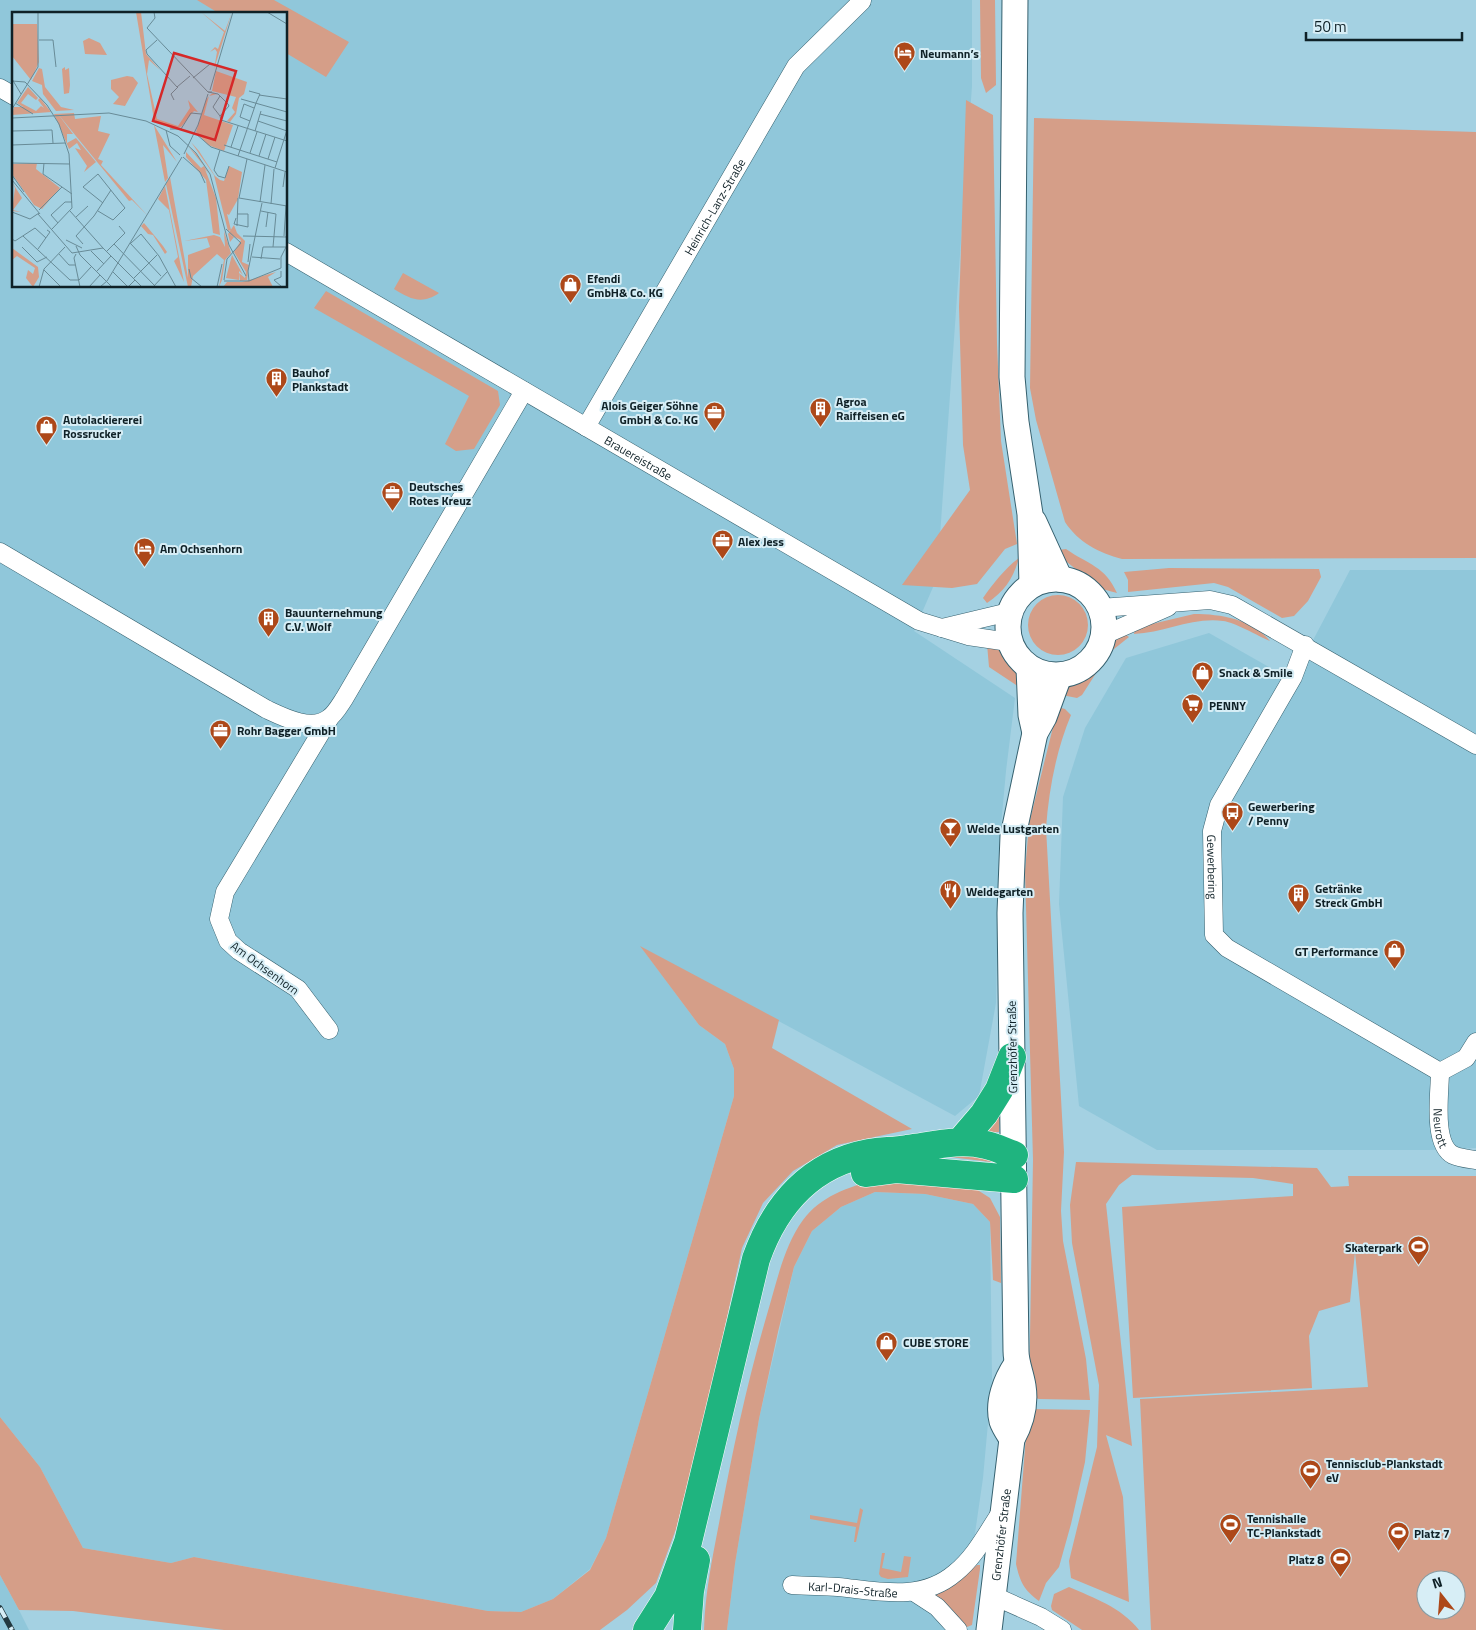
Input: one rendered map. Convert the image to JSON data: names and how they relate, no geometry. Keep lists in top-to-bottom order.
{
  "streets": {
    "street": [
      "Heinrich-Lanz-Straße",
      "Brauereistraße",
      "Gewerbering",
      "Am Ochsenhorn",
      "Grenzhöfer Straße",
      "Neurott",
      "Karl-Drais-Straße"
    ]
  },
  "crossings": [
    ["Heinrich-Lanz-Straße", "Brauereistraße"],
    ["Brauereistraße", "Am Ochsenhorn"],
    ["Brauereistraße", "Grenzhöfer Straße"],
    ["Gewerbering", "Neurott"],
    ["Grenzhöfer Straße", "Karl-Drais-Straße"]
  ],
  "places": {
    "hotel": ["Neumann’s", "Am Ochsenhorn"],
    "shop": [
      "Efendi GmbH& Co. KG",
      "Autolackiererei Rossrucker",
      "Snack & Smile",
      "GT Performance",
      "CUBE STORE"
    ],
    "building": [
      "Bauhof Plankstadt",
      "Agroa Raiffeisen eG",
      "Bauunternehmung C.V. Wolf",
      "Getränke Streck GmbH"
    ],
    "office": [
      "Alois Geiger Söhne GmbH & Co. KG",
      "Deutsches Rotes Kreuz",
      "Alex Jess",
      "Rohr Bagger GmbH"
    ],
    "supermarket": ["PENNY"],
    "bus stop": ["Gewerbering / Penny"],
    "bar": ["Welde Lustgarten"],
    "restaurant": ["Weldegarten"],
    "sports": [
      "Skaterpark",
      "Tennisclub-Plankstadt eV",
      "Tennishalle TC-Plankstadt",
      "Platz 7",
      "Platz 8"
    ]
  },
  "scale_bar": "50 m",
  "north": "top"
}
